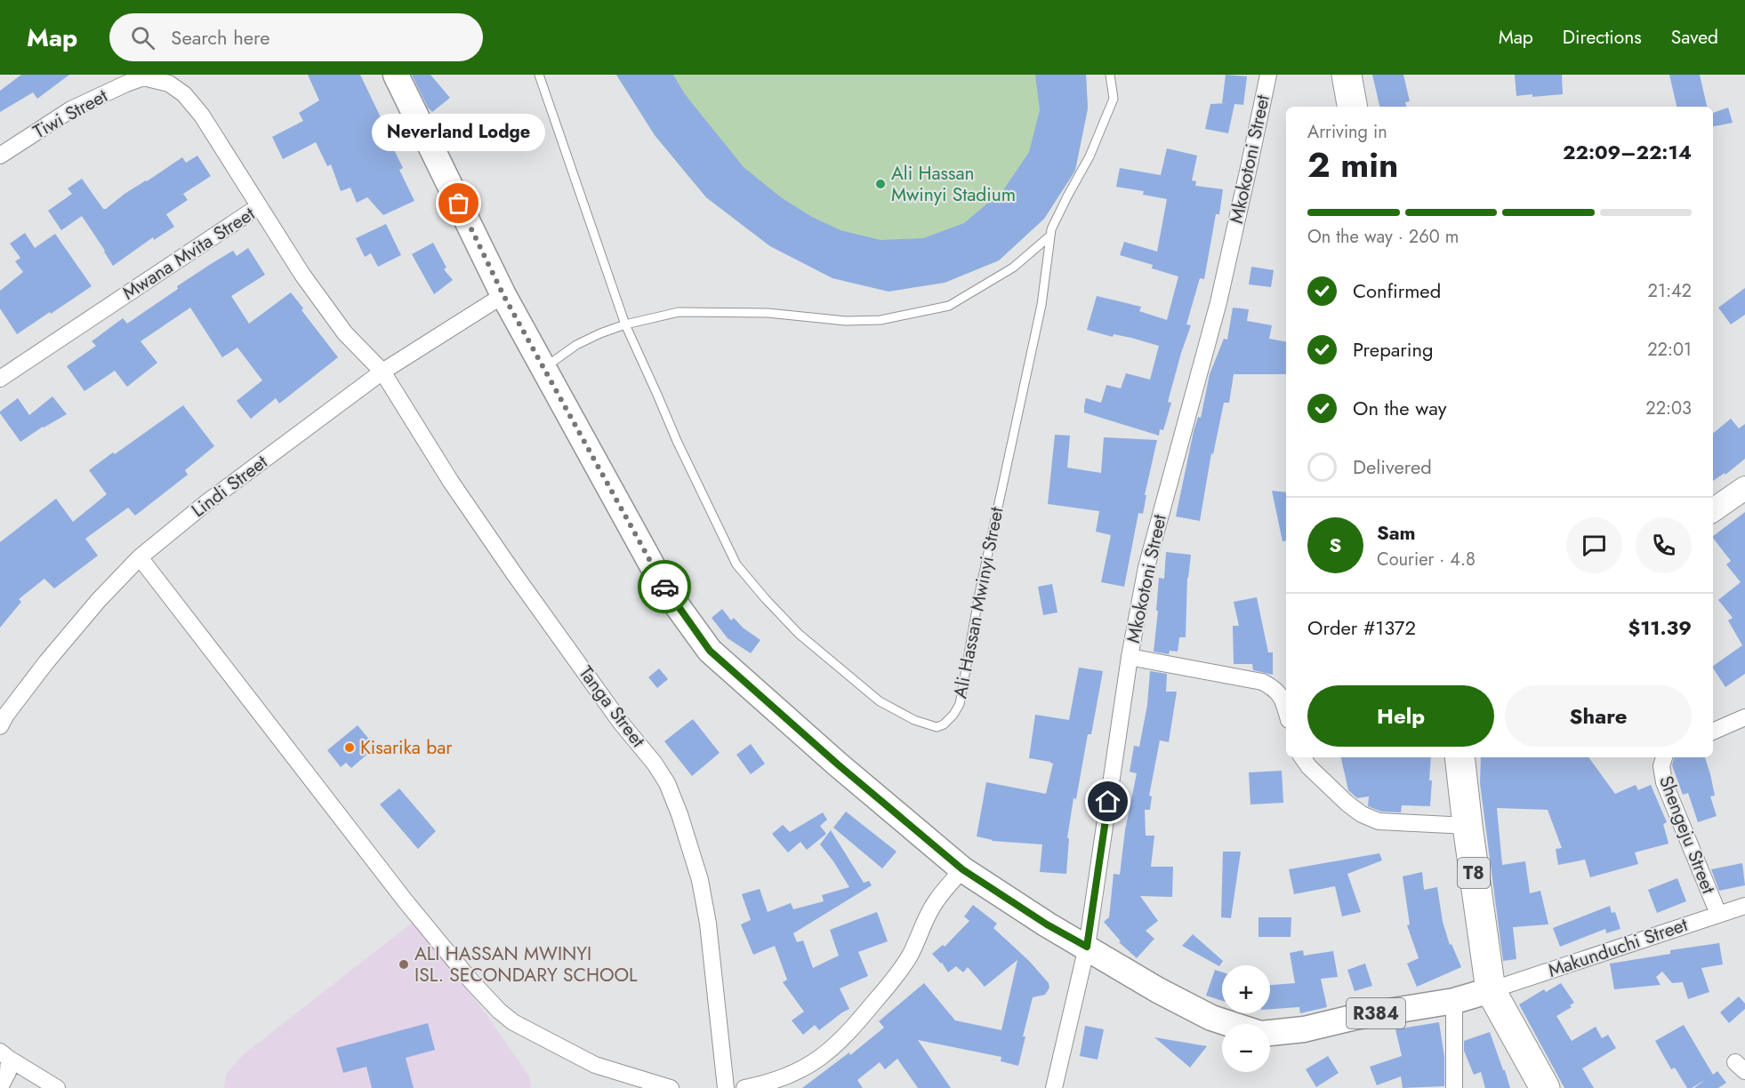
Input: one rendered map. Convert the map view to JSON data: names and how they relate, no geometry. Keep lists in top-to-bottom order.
{
  "streets": {
    "highway": ["T8"],
    "main road": ["R384"],
    "street": [
      "Tiwi Street",
      "Mkokotoni Street",
      "Mwana Mvita Street",
      "Lindi Street",
      "Tanga Street",
      "Shengeju Street",
      "Makunduchi Street"
    ],
    "lane": ["Ali Hassan Mwinyi Street"]
  },
  "crossings": [
    ["Mkokotoni Street", "R384"],
    ["Mwana Mvita Street", "Lindi Street"],
    ["Mwana Mvita Street", "Tanga Street"],
    ["Lindi Street", "Tanga Street"],
    ["Lindi Street", "R384"],
    ["Ali Hassan Mwinyi Street", "R384"],
    ["Shengeju Street", "Makunduchi Street"],
    ["T8", "Makunduchi Street"],
    ["T8", "R384"],
    ["Makunduchi Street", "R384"]
  ],
  "places": [
    "Ali Hassan Mwinyi Stadium",
    "Neverland Lodge",
    "Kisarika bar",
    "ALI HASSAN MWINYI ISL. SECONDARY SCHOOL"
  ],
  "page": {
    "header": "Map",
    "search": "Search here",
    "nav": ["Map", "Directions", "Saved"],
    "heading": ["2 min", "Arriving in", "22:09–22:14"],
    "panel": [
      "Sam",
      "Courier · 4.8",
      "Order #1372",
      "$11.39"
    ],
    "bubble": "Neverland Lodge",
    "bar": "On the way · 260 m",
    "list": [
      ["Confirmed", "21:42"],
      ["Preparing", "22:01"],
      ["On the way", "22:03"],
      "Delivered"
    ],
    "round": "S",
    "buttons": ["Help", "Share"],
    "map_buttons": ["+", "−"]
  }
}
